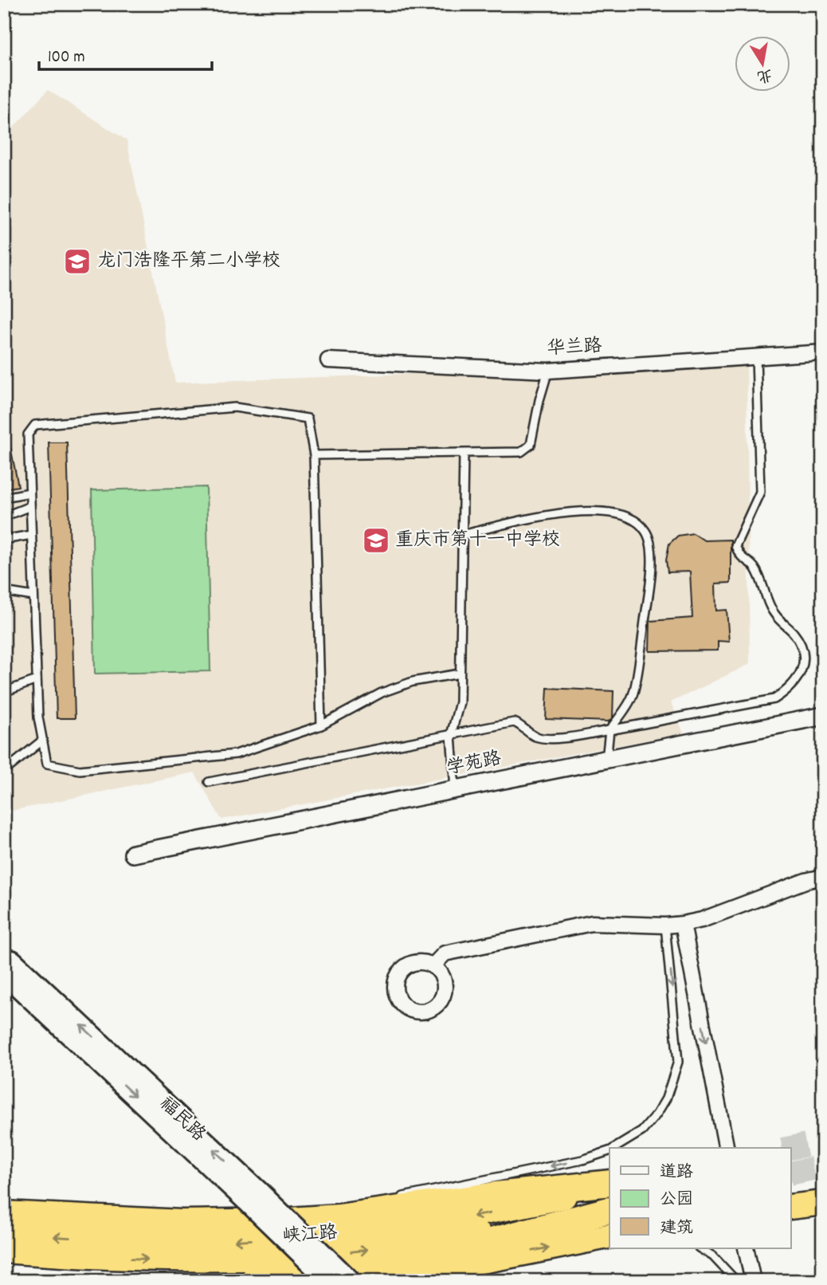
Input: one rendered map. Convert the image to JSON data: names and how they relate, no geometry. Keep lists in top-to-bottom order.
{
  "streets": {
    "highway": ["峡江路"],
    "main road": ["福民路"],
    "street": ["华兰路", "学苑路"]
  },
  "places": {
    "school or university": ["龙门浩隆平第二小学校", "重庆市第十一中学校"]
  },
  "legend": ["道路", "公园", "建筑"],
  "scale_bar": "100 m",
  "north": "bottom"
}
